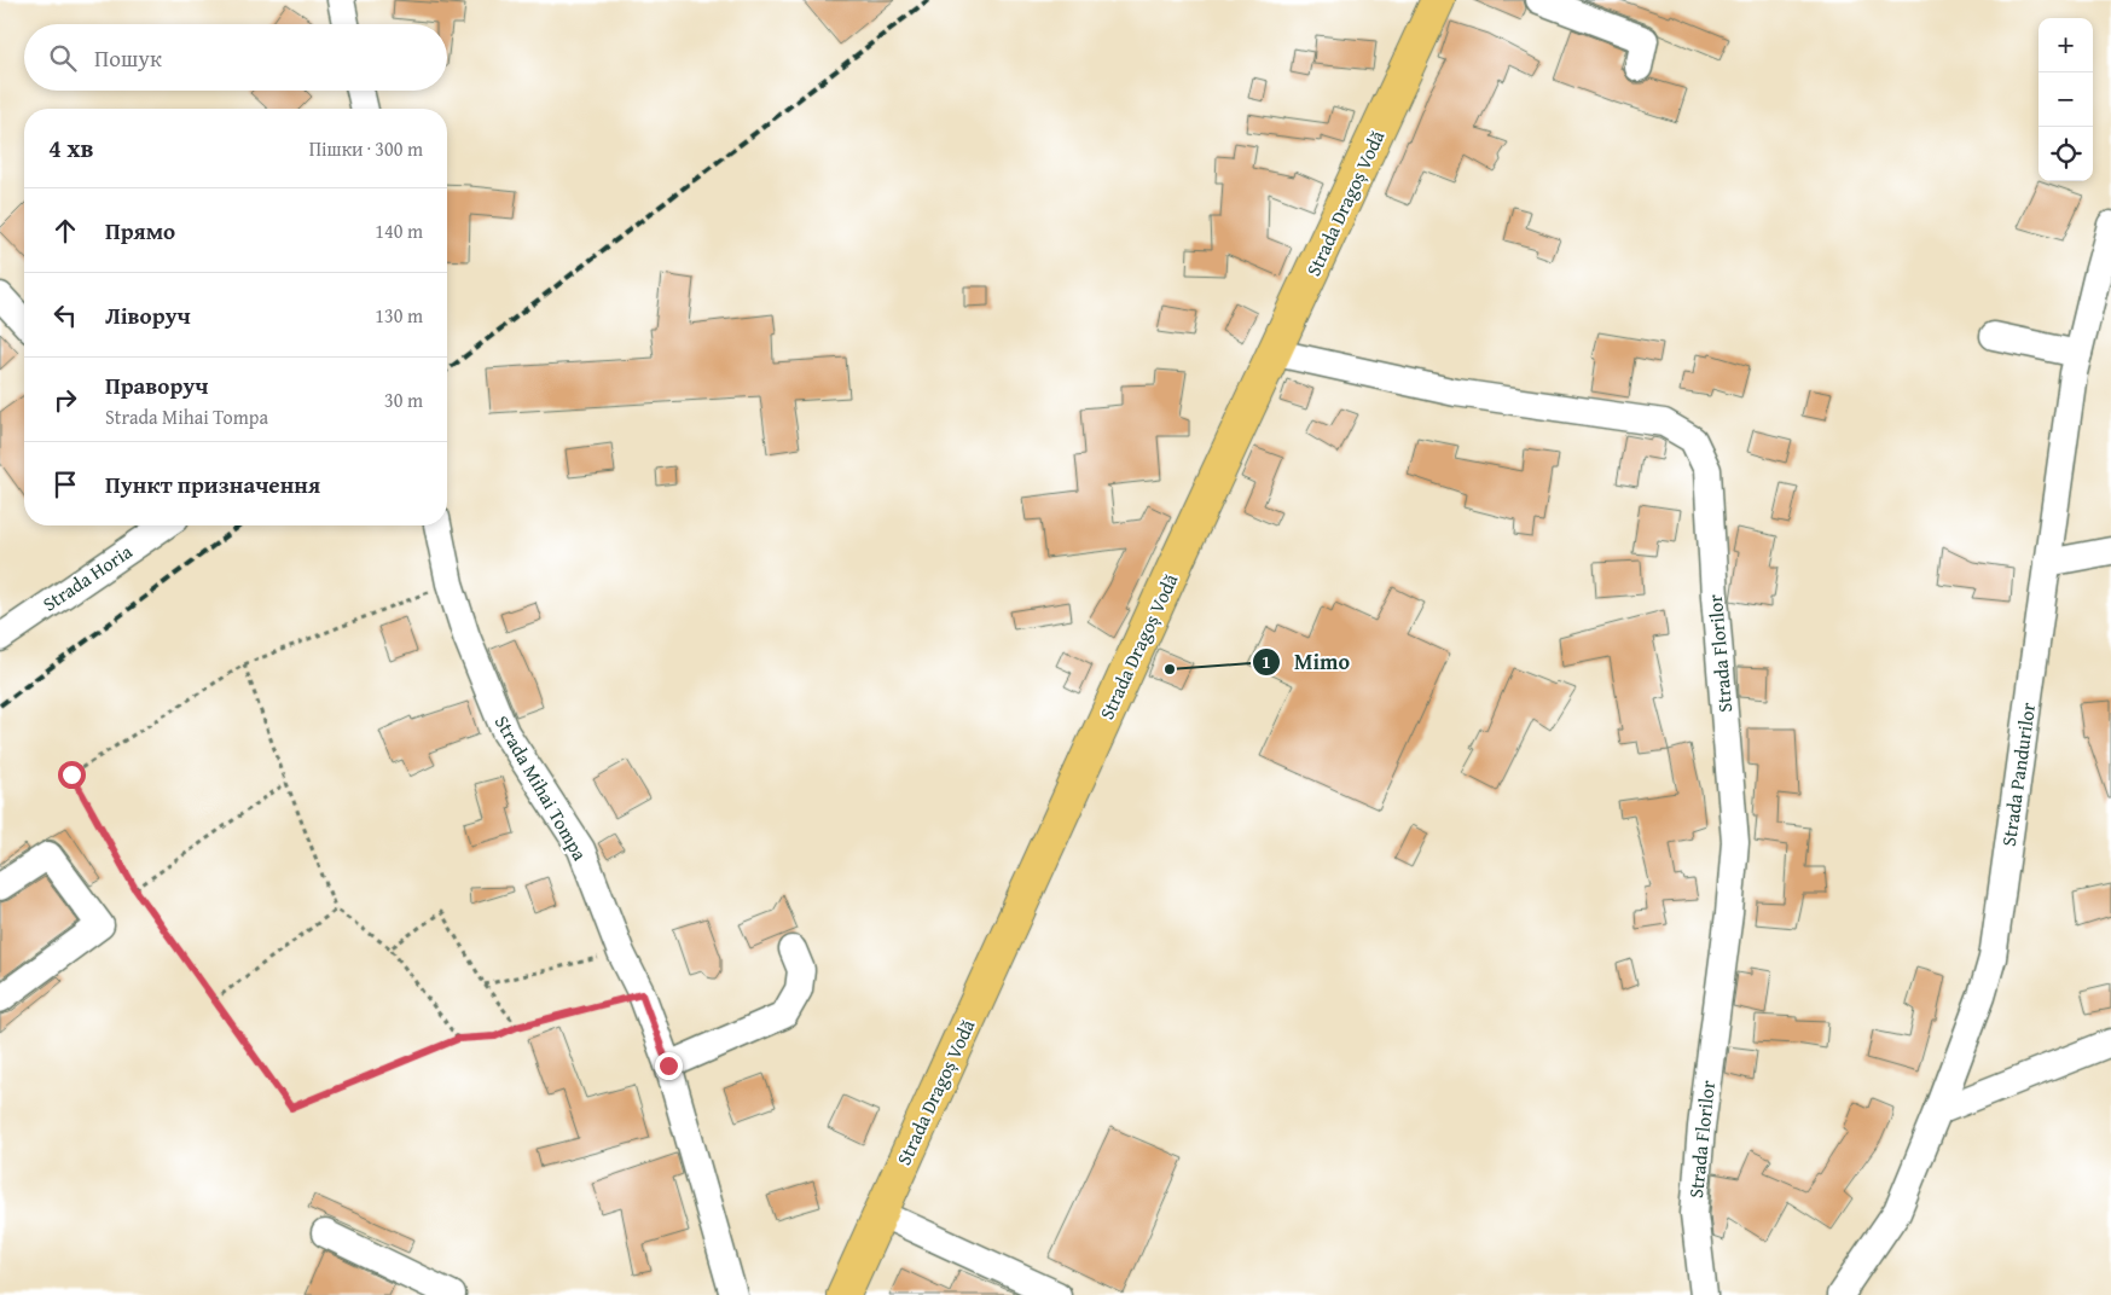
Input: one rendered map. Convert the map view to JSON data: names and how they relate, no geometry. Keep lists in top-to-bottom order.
{
  "streets": {
    "main road": ["Strada Dragoș Vodă"],
    "street": [
      "Strada Horia",
      "Strada Florilor",
      "Strada Pandurilor",
      "Strada Mihai Tompa"
    ]
  },
  "crossings": [
    ["Strada Dragoș Vodă", "Strada Florilor"]
  ],
  "places": ["Mimo"],
  "page": {
    "map_buttons": ["+", "−"],
    "search": "Пошук",
    "heading": ["4 хв", "Пішки · 300 m"],
    "list": [
      ["Прямо", "140 m"],
      ["Ліворуч", "130 m"],
      ["Праворуч", "Strada Mihai Tompa", "30 m"],
      "Пункт призначення"
    ]
  }
}
